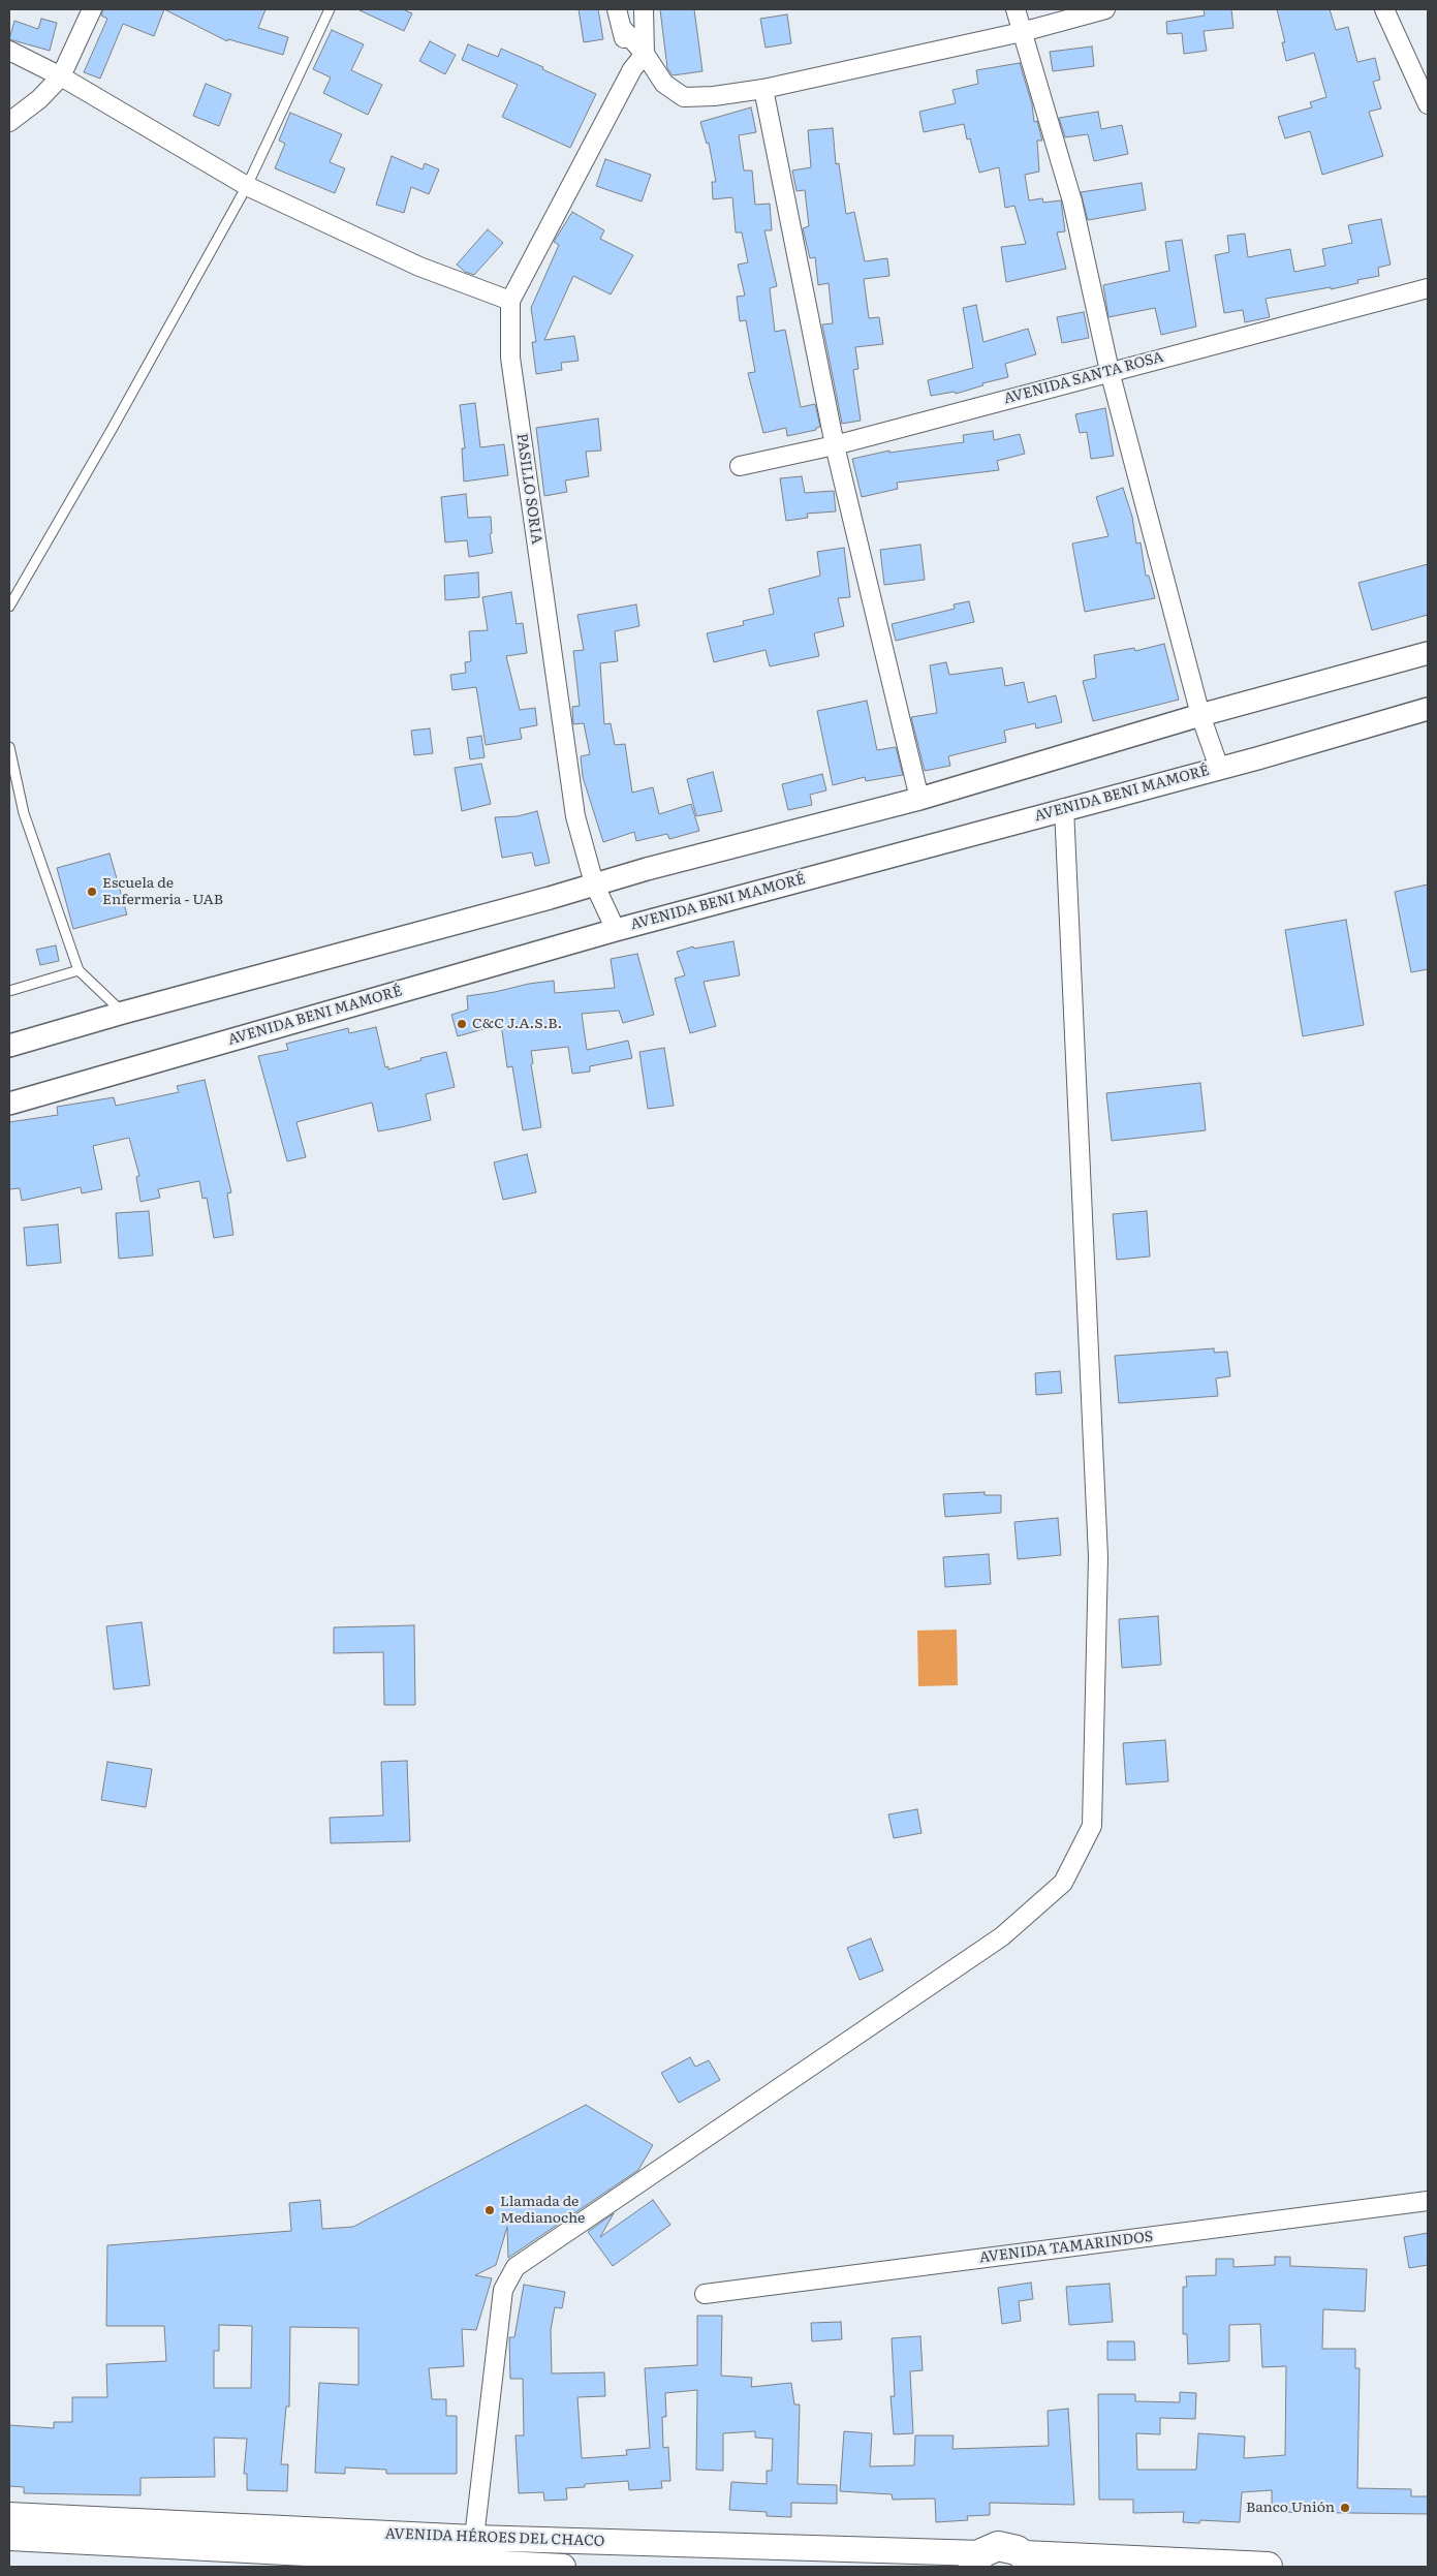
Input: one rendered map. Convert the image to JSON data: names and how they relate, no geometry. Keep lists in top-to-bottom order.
{
  "streets": {
    "main road": ["AVENIDA HÉROES DEL CHACO"],
    "street": [
      "AVENIDA SANTA ROSA",
      "PASILLO SORIA",
      "AVENIDA BENI MAMORÉ",
      "AVENIDA TAMARINDOS"
    ]
  },
  "crossings": [
    ["PASILLO SORIA", "AVENIDA BENI MAMORÉ"]
  ],
  "places": [
    "Escuela de Enfermeria - UAB",
    "C&C J.A.S.B.",
    "Llamada de Medianoche",
    "Banco Unión"
  ]
}
